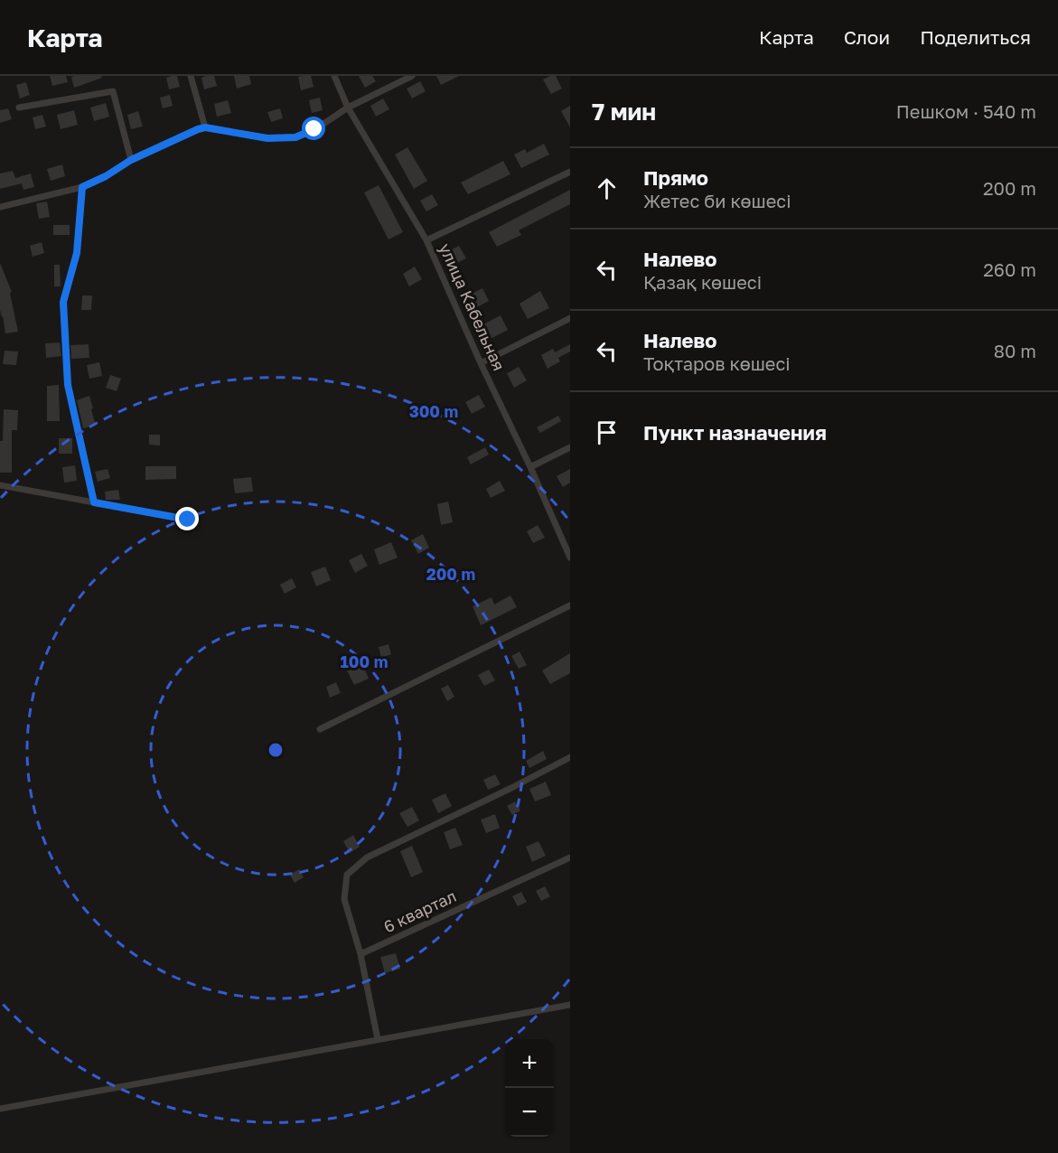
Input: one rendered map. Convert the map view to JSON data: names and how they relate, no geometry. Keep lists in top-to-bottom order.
{
  "streets": {
    "street": ["улица Кабельная", "6 квартал"]
  },
  "page": {
    "header": "Карта",
    "nav": ["Карта", "Слои", "Поделиться"],
    "heading": ["7 мин", "Пешком · 540 m"],
    "list": [
      ["Прямо", "Жетес би көшесі", "200 m"],
      ["Налево", "Қазақ көшесі", "260 m"],
      ["Налево", "Тоқтаров көшесі", "80 m"],
      "Пункт назначения"
    ],
    "map_buttons": ["+", "−"]
  },
  "rings": ["300 m", "200 m", "100 m"]
}
